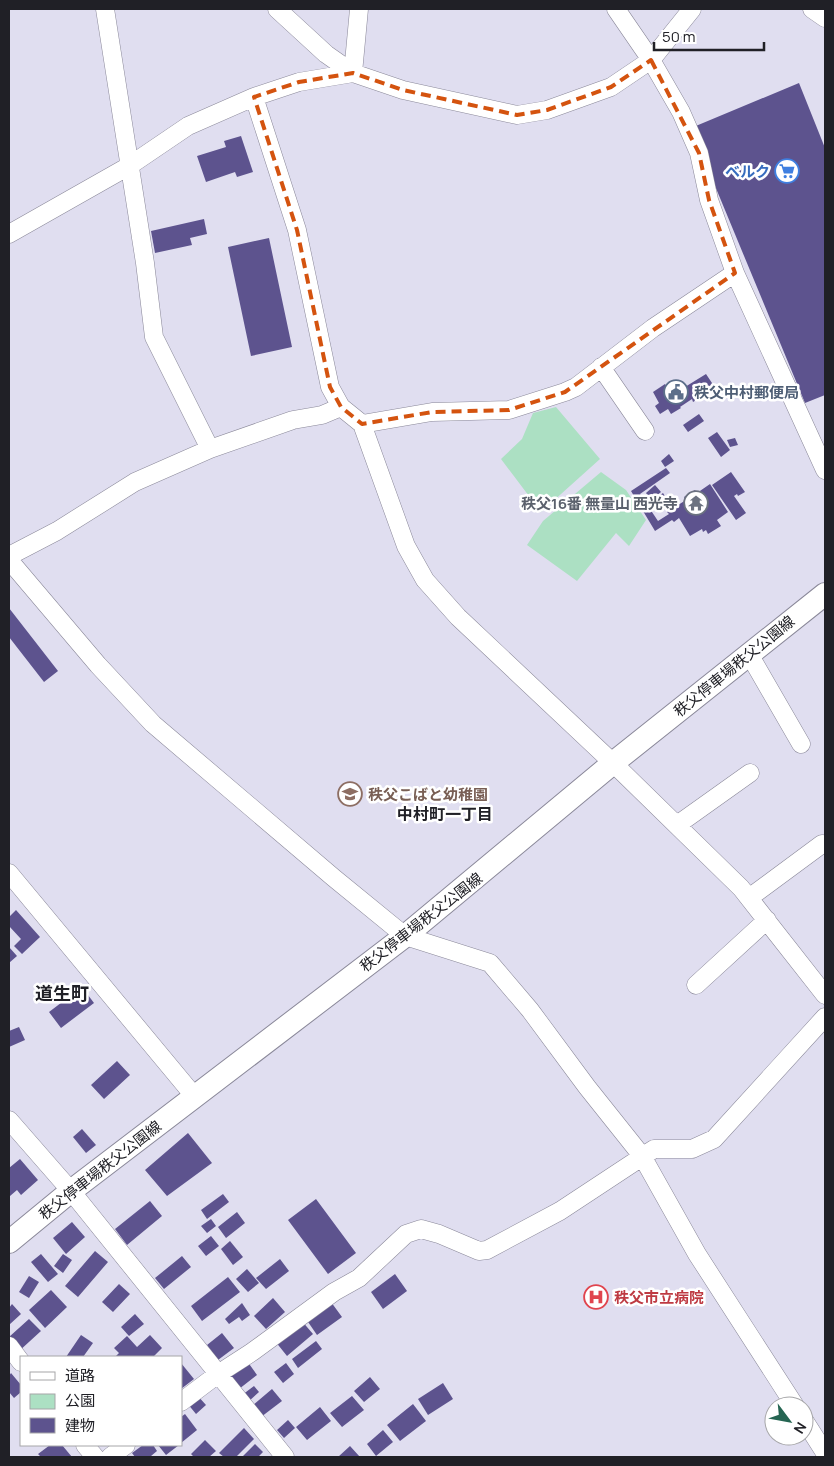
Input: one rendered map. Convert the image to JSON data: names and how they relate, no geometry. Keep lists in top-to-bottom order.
{
  "streets": {
    "main road": ["秩父停車場秩父公園線"]
  },
  "districts": ["中村町一丁目", "道生町"],
  "places": {
    "supermarket": ["ベルク"],
    "public building": ["秩父中村郵便局"],
    "temple": ["秩父16番 無量山 西光寺"],
    "school or university": ["秩父こばと幼稚園"],
    "hospital": ["秩父市立病院"]
  },
  "legend": ["道路", "公園", "建物"],
  "scale_bar": "50 m",
  "north": "bottom right"
}
